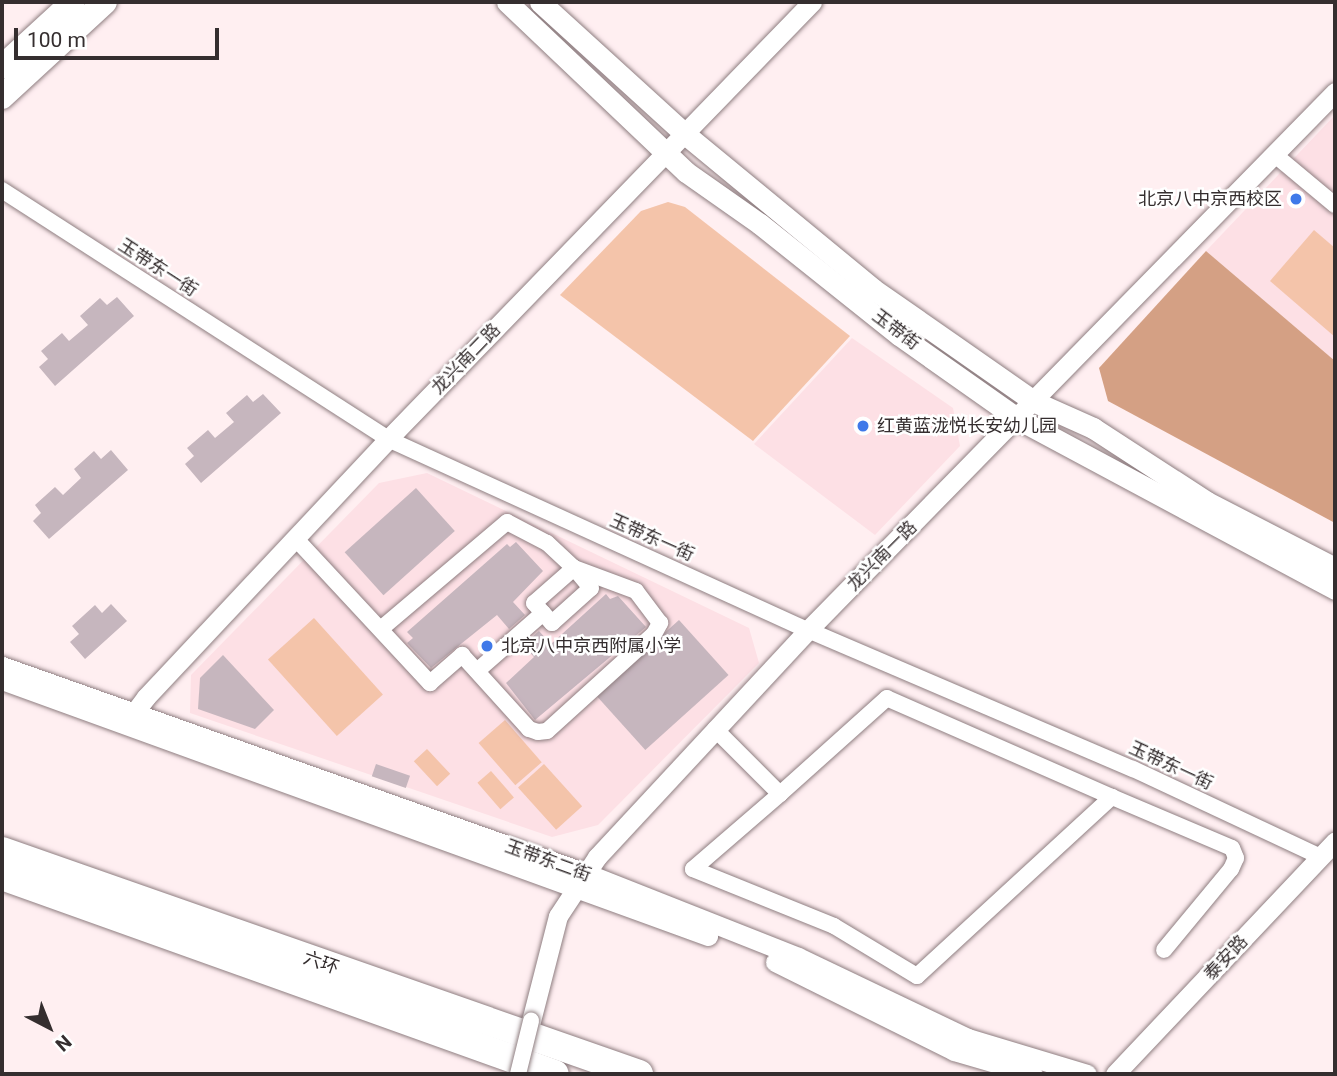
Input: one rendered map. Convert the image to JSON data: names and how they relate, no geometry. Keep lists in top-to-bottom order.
{
  "streets": {
    "highway": ["六环"],
    "main road": ["玉带街"],
    "street": [
      "玉带东一街",
      "龙兴南二路",
      "龙兴南一路",
      "玉带东二街",
      "泰安路"
    ]
  },
  "crossings": [
    ["玉带东一街", "龙兴南二路"],
    ["玉带东一街", "龙兴南一路"],
    ["玉带东一街", "泰安路"],
    ["玉带街", "龙兴南二路"],
    ["玉带街", "龙兴南一路"],
    ["龙兴南二路", "玉带东二街"],
    ["龙兴南一路", "玉带东二街"]
  ],
  "places": ["北京八中京西校区", "红黄蓝泷悦长安幼儿园", "北京八中京西附属小学"],
  "scale_bar": "100 m",
  "north": "bottom right"
}
